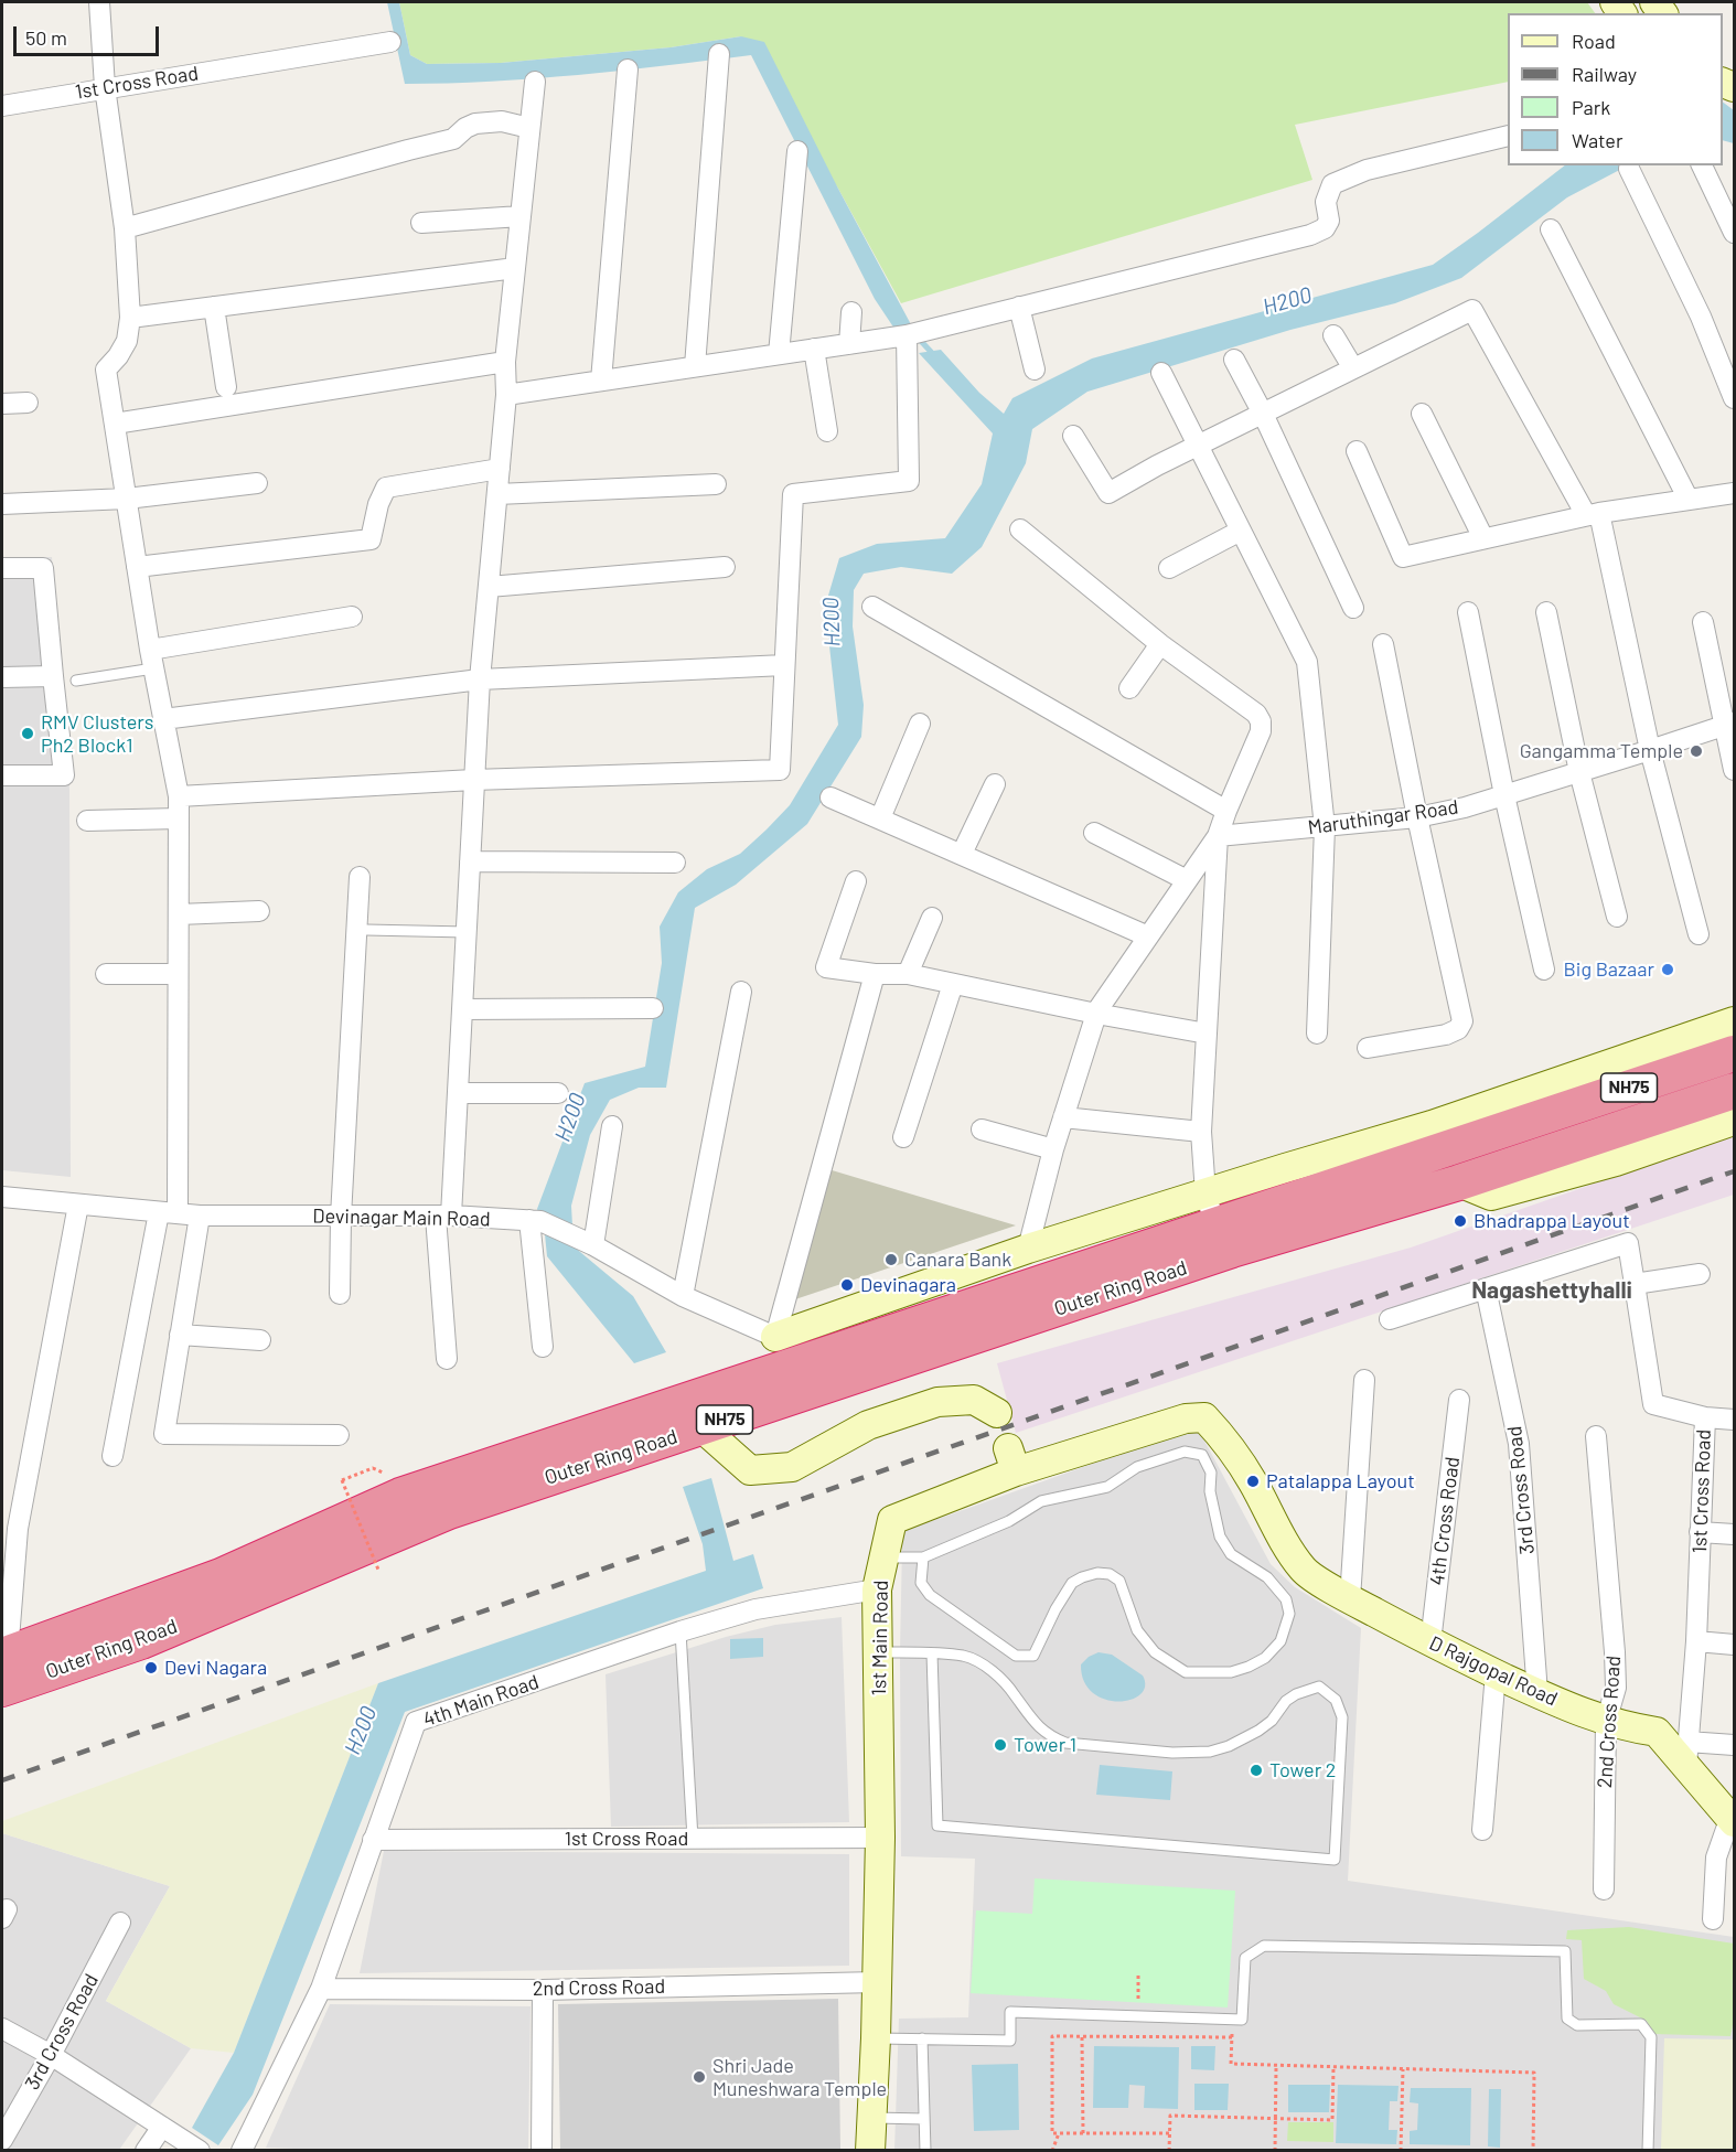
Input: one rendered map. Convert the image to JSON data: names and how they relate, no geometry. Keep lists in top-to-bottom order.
{
  "streets": {
    "highway": ["NH75", "Outer Ring Road"],
    "street": [
      "1st Cross Road",
      "Maruthingar Road",
      "Devinagar Main Road",
      "3rd Cross Road",
      "4th Cross Road",
      "1st Main Road",
      "D Rajgopal Road",
      "4th Main Road",
      "2nd Cross Road"
    ]
  },
  "crossings": [
    ["1st Cross Road", "1st Main Road"],
    ["1st Cross Road", "D Rajgopal Road"],
    ["1st Cross Road", "4th Main Road"],
    ["NH75", "Outer Ring Road"],
    ["3rd Cross Road", "D Rajgopal Road"],
    ["4th Cross Road", "D Rajgopal Road"],
    ["1st Main Road", "D Rajgopal Road"],
    ["1st Main Road", "4th Main Road"],
    ["1st Main Road", "2nd Cross Road"],
    ["D Rajgopal Road", "2nd Cross Road"],
    ["4th Main Road", "2nd Cross Road"]
  ],
  "districts": ["Nagashettyhalli"],
  "water": ["H200"],
  "places": [
    "RMV Clusters Ph2 Block1",
    "Gangamma Temple",
    "Big Bazaar",
    "Bhadrappa Layout",
    "Canara Bank",
    "Devinagara",
    "Patalappa Layout",
    "Devi Nagara",
    "Tower 1",
    "Tower 2",
    "Shri Jade Muneshwara Temple"
  ],
  "legend": [
    "Road",
    "Railway",
    "Park",
    "Water"
  ],
  "scale_bar": "50 m"
}
